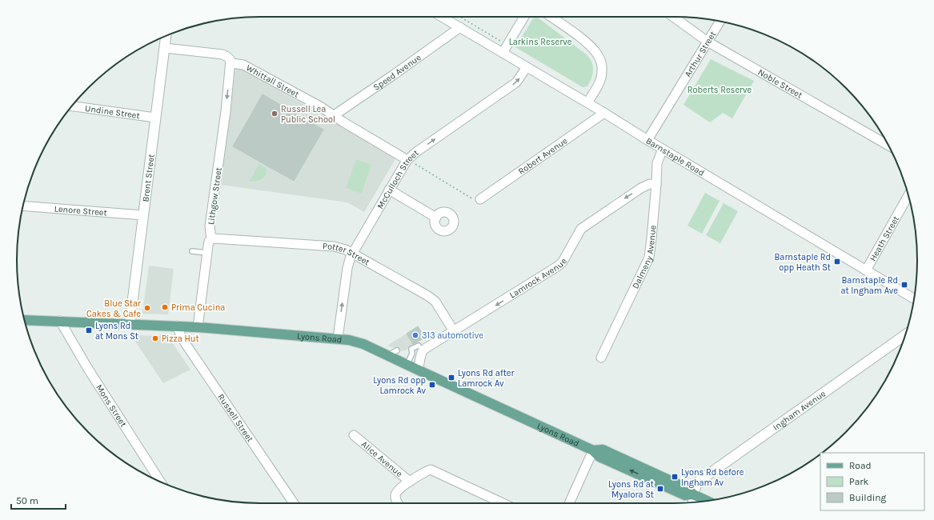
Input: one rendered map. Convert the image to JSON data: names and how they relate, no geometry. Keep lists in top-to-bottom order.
{
  "streets": {
    "main road": ["Brent Street", "Lyons Road", "Ingham Avenue"],
    "street": [
      "Arthur Street",
      "Speed Avenue",
      "Whittall Street",
      "Noble Street",
      "Undine Street",
      "Robert Avenue",
      "Barnstaple Road",
      "McCulloch Street",
      "Lithgow Street",
      "Lenore Street",
      "Heath Street",
      "Potter Street",
      "Dalmeny Avenue",
      "Lamrock Avenue",
      "Mons Street",
      "Russell Street",
      "Alice Avenue"
    ]
  },
  "crossings": [
    ["Arthur Street", "Noble Street"],
    ["Arthur Street", "Barnstaple Road"],
    ["Speed Avenue", "Whittall Street"],
    ["Speed Avenue", "Barnstaple Road"],
    ["Whittall Street", "Brent Street"],
    ["Whittall Street", "McCulloch Street"],
    ["Whittall Street", "Lithgow Street"],
    ["Undine Street", "Brent Street"],
    ["Robert Avenue", "Barnstaple Road"],
    ["Barnstaple Road", "McCulloch Street"],
    ["Barnstaple Road", "Heath Street"],
    ["Barnstaple Road", "Dalmeny Avenue"],
    ["Brent Street", "Lenore Street"],
    ["Brent Street", "Lyons Road"],
    ["McCulloch Street", "Potter Street"],
    ["McCulloch Street", "Lyons Road"],
    ["Lithgow Street", "Potter Street"],
    ["Lithgow Street", "Lyons Road"],
    ["Potter Street", "Lamrock Avenue"],
    ["Dalmeny Avenue", "Lamrock Avenue"],
    ["Lamrock Avenue", "Lyons Road"],
    ["Lyons Road", "Mons Street"],
    ["Lyons Road", "Ingham Avenue"],
    ["Lyons Road", "Russell Street"]
  ],
  "one_way": ["McCulloch Street", "Lithgow Street", "Lamrock Avenue"],
  "parks": ["Larkins Reserve", "Roberts Reserve"],
  "places": {
    "other": [
      "Russell Lea Public School",
      "Prima Cucina",
      "Blue Star Cakes & Cafe",
      "313 automotive",
      "Pizza Hut"
    ],
    "transit": [
      "Barnstaple Rd opp Heath St",
      "Barnstaple Rd at Ingham Ave",
      "Lyons Rd at Mons St",
      "Lyons Rd after Lamrock Av",
      "Lyons Rd opp Lamrock Av",
      "Lyons Rd before Ingham Av",
      "Lyons Rd at Myalora St"
    ]
  },
  "legend": ["Road", "Park", "Building"],
  "scale_bar": "50 m"
}
